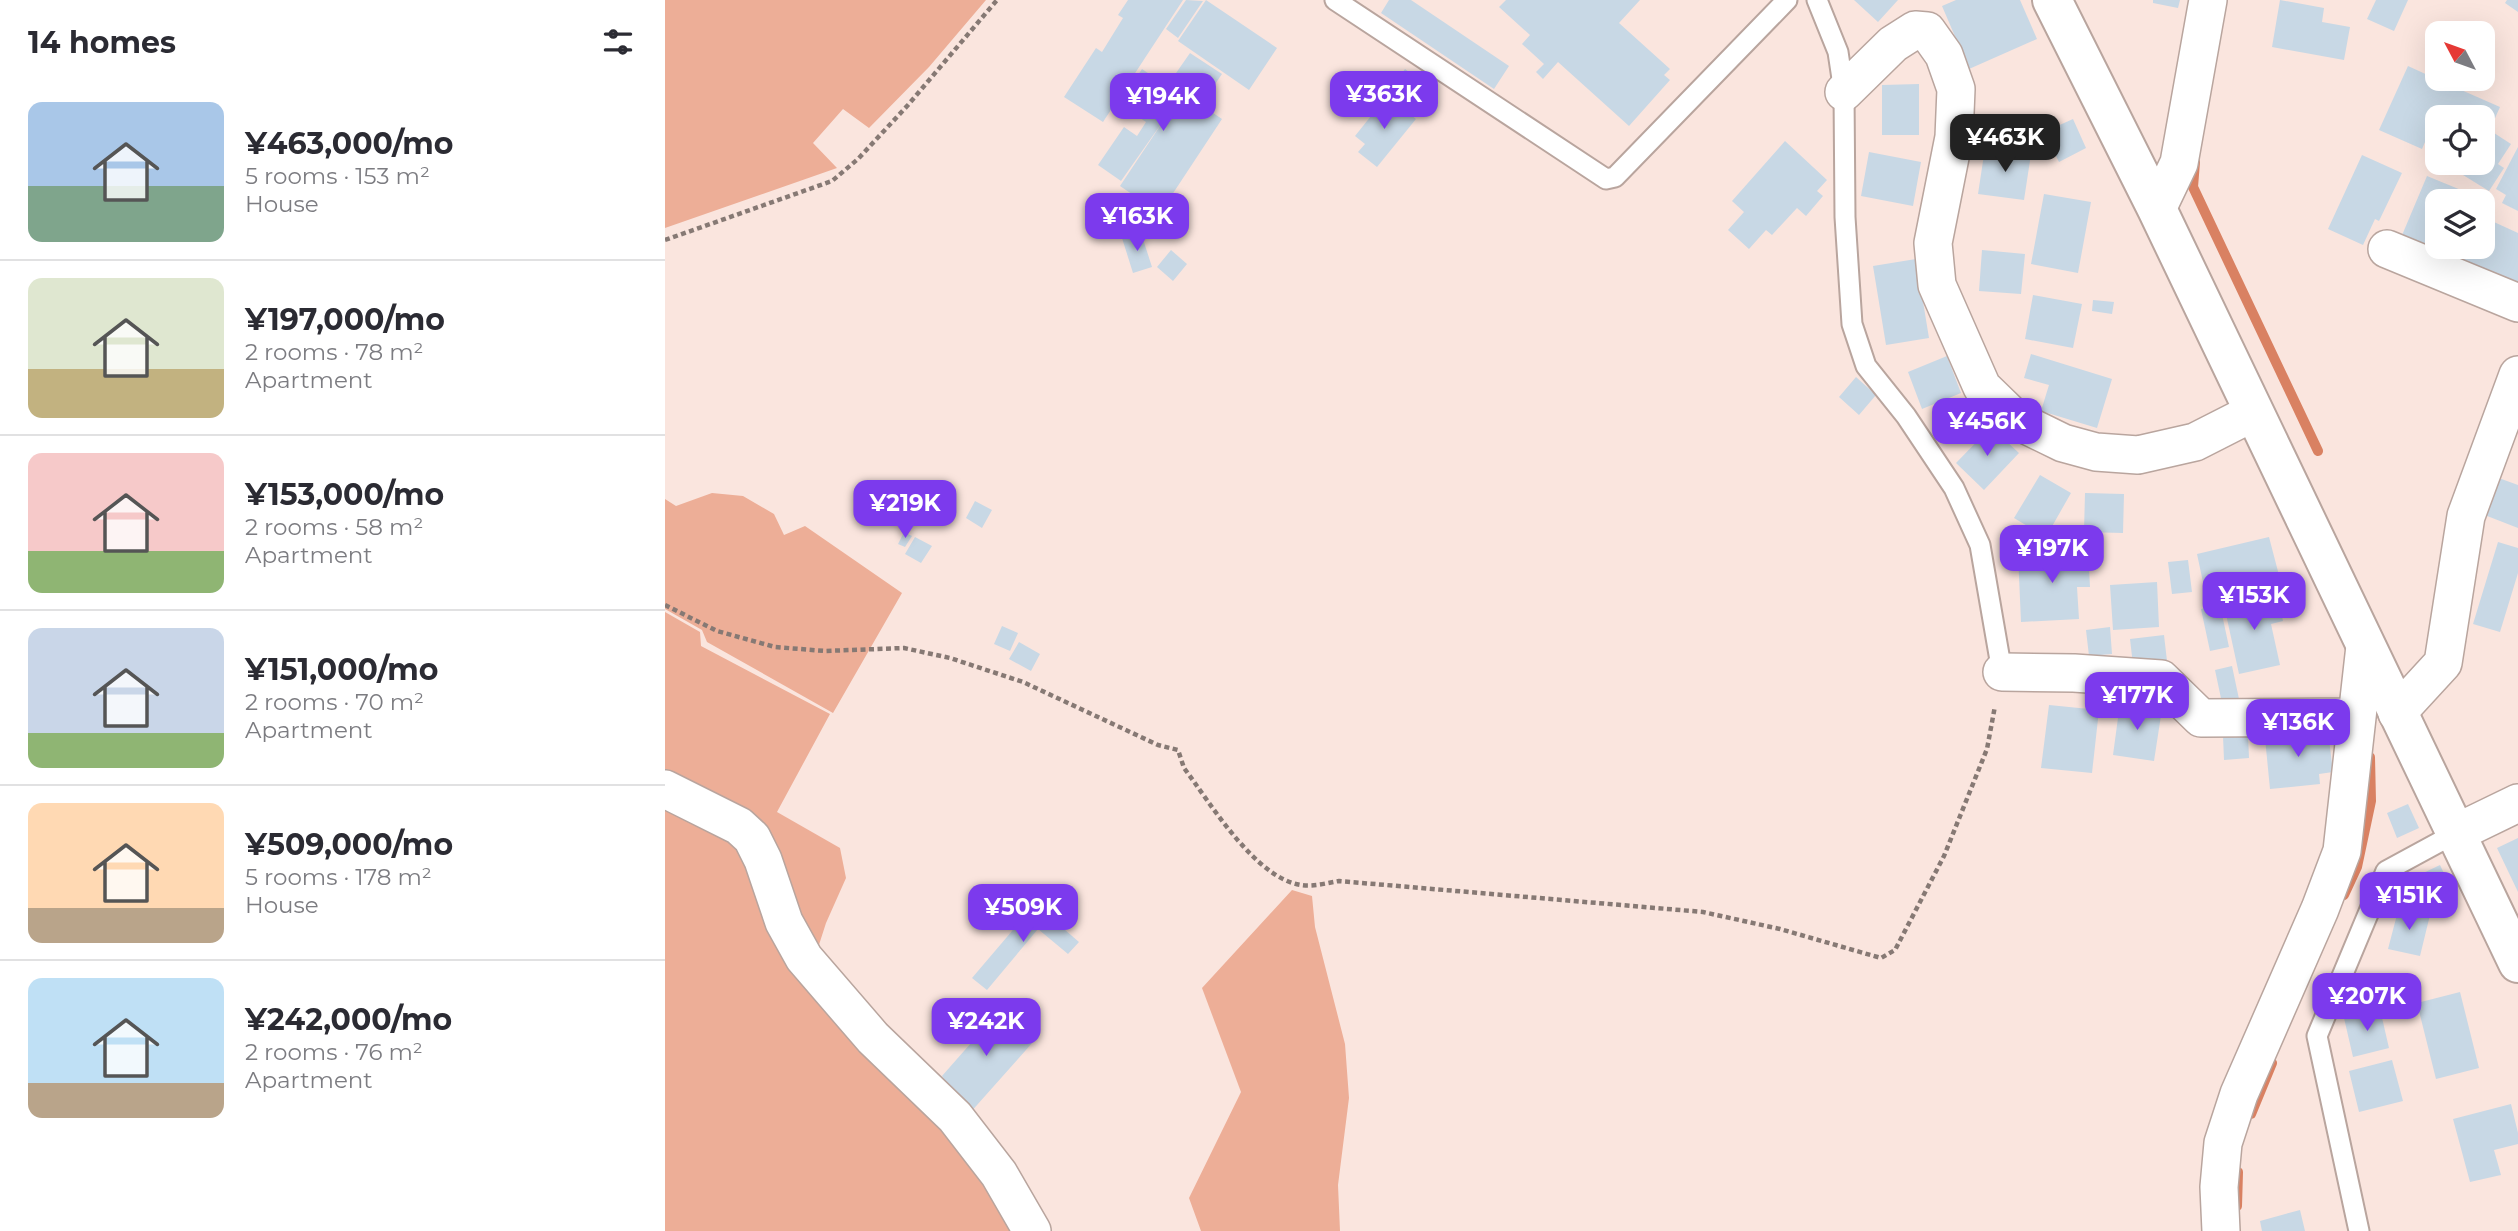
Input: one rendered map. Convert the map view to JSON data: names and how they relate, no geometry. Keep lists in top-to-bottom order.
{
  "north": "top left",
  "page": {
    "heading": "14 homes",
    "price": [
      "¥363K",
      "¥194K",
      "¥463K",
      "¥163K",
      "¥456K",
      "¥219K",
      "¥197K",
      "¥153K",
      "¥177K",
      "¥136K",
      "¥151K",
      "¥509K",
      "¥207K",
      "¥242K"
    ],
    "list": [
      {
        "name": "¥463,000/mo",
        "note": "5 rooms · 153 m² · House"
      },
      {
        "name": "¥197,000/mo",
        "note": "2 rooms · 78 m² · Apartment"
      },
      {
        "name": "¥153,000/mo",
        "note": "2 rooms · 58 m² · Apartment"
      },
      {
        "name": "¥151,000/mo",
        "note": "2 rooms · 70 m² · Apartment"
      },
      {
        "name": "¥509,000/mo",
        "note": "5 rooms · 178 m² · House"
      },
      {
        "name": "¥242,000/mo",
        "note": "2 rooms · 76 m² · Apartment"
      }
    ]
  }
}
